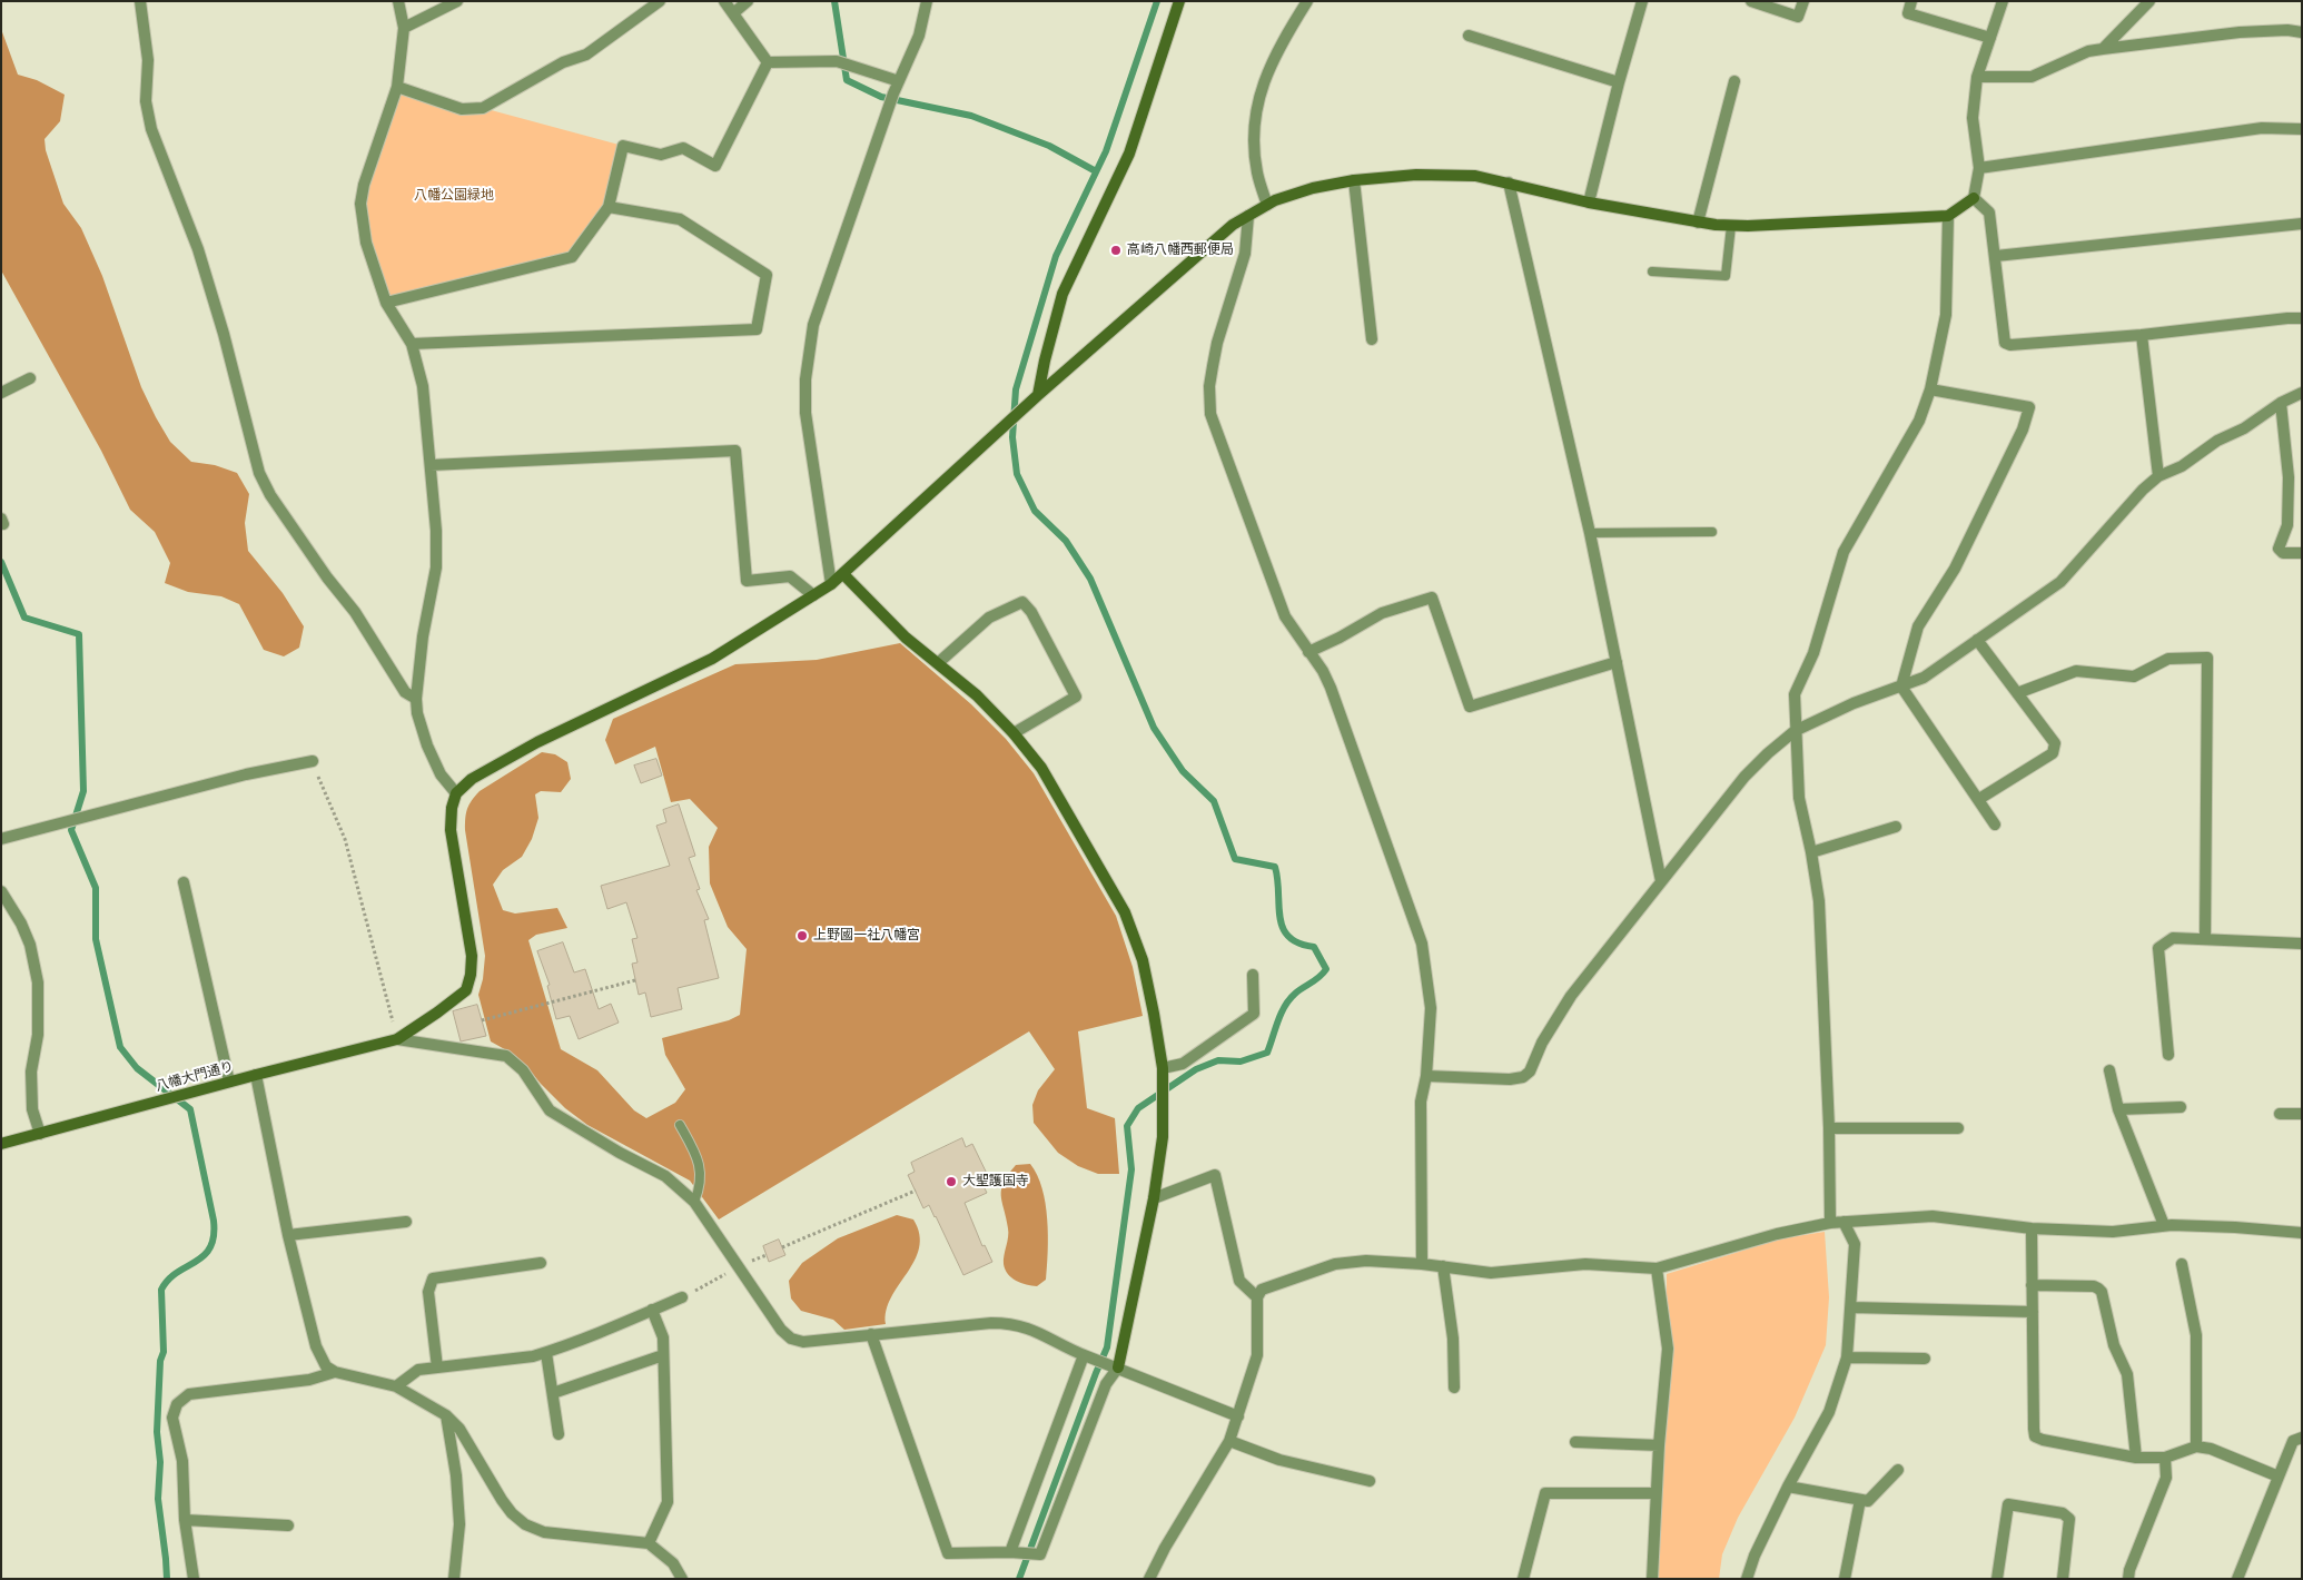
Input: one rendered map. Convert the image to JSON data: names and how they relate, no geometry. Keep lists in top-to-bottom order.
{
  "streets": {
    "street": ["八幡大門通り"]
  },
  "parks": ["八幡公園緑地"],
  "places": ["高崎八幡西郵便局", "上野國一社八幡宮", "大聖護国寺"]
}
